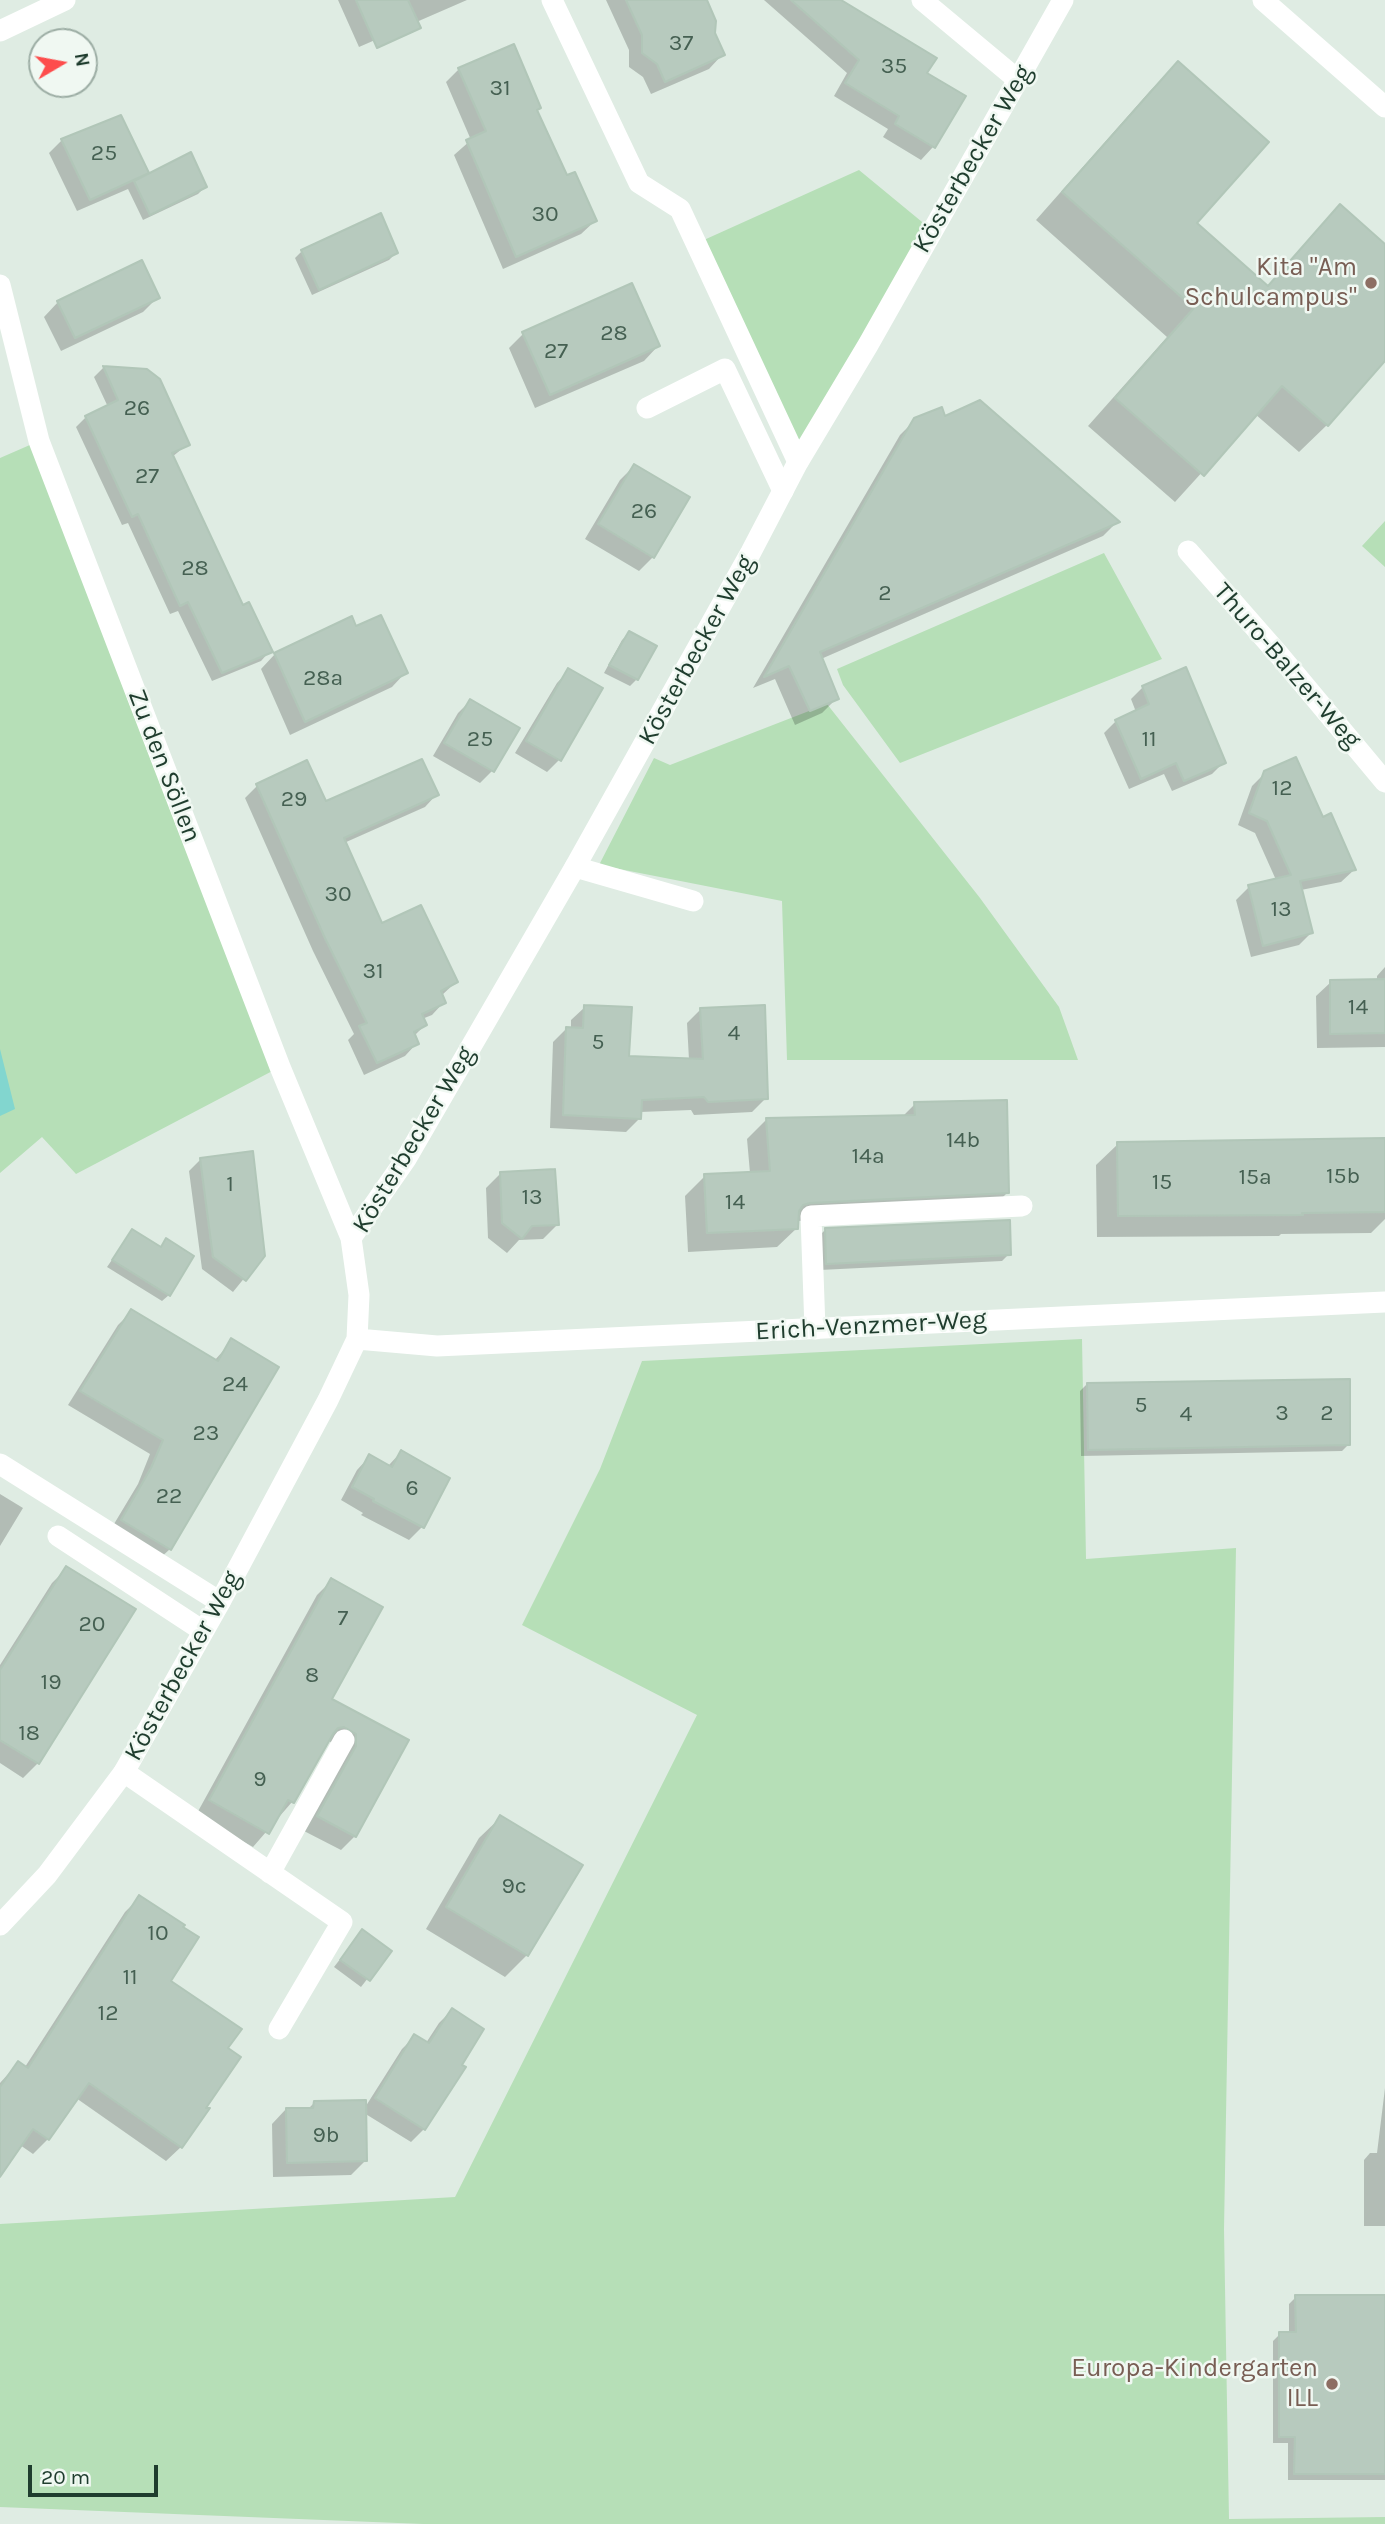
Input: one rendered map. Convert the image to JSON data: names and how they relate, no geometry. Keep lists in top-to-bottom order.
{
  "streets": {
    "street": [
      "Kösterbecker Weg",
      "Thuro-Balzer-Weg",
      "Zu den Söllen",
      "Erich-Venzmer-Weg"
    ]
  },
  "crossings": [
    ["Kösterbecker Weg", "Zu den Söllen"],
    ["Kösterbecker Weg", "Erich-Venzmer-Weg"]
  ],
  "places": ["Kita \"Am Schulcampus\"", "Europa-Kindergarten ILL"],
  "house_numbers": [
    "37",
    "35",
    "31",
    "25",
    "30",
    "28",
    "27",
    "26",
    "27",
    "26",
    "28",
    "2",
    "28a",
    "25",
    "11",
    "12",
    "29",
    "30",
    "13",
    "31",
    "14",
    "4",
    "5",
    "14b",
    "14a",
    "15b",
    "15a",
    "15",
    "1",
    "13",
    "14",
    "24",
    "5",
    "3",
    "2",
    "4",
    "23",
    "6",
    "22",
    "7",
    "20",
    "8",
    "19",
    "18",
    "9",
    "9c",
    "10",
    "11",
    "12",
    "9b"
  ],
  "scale_bar": "20 m",
  "north": "right"
}
